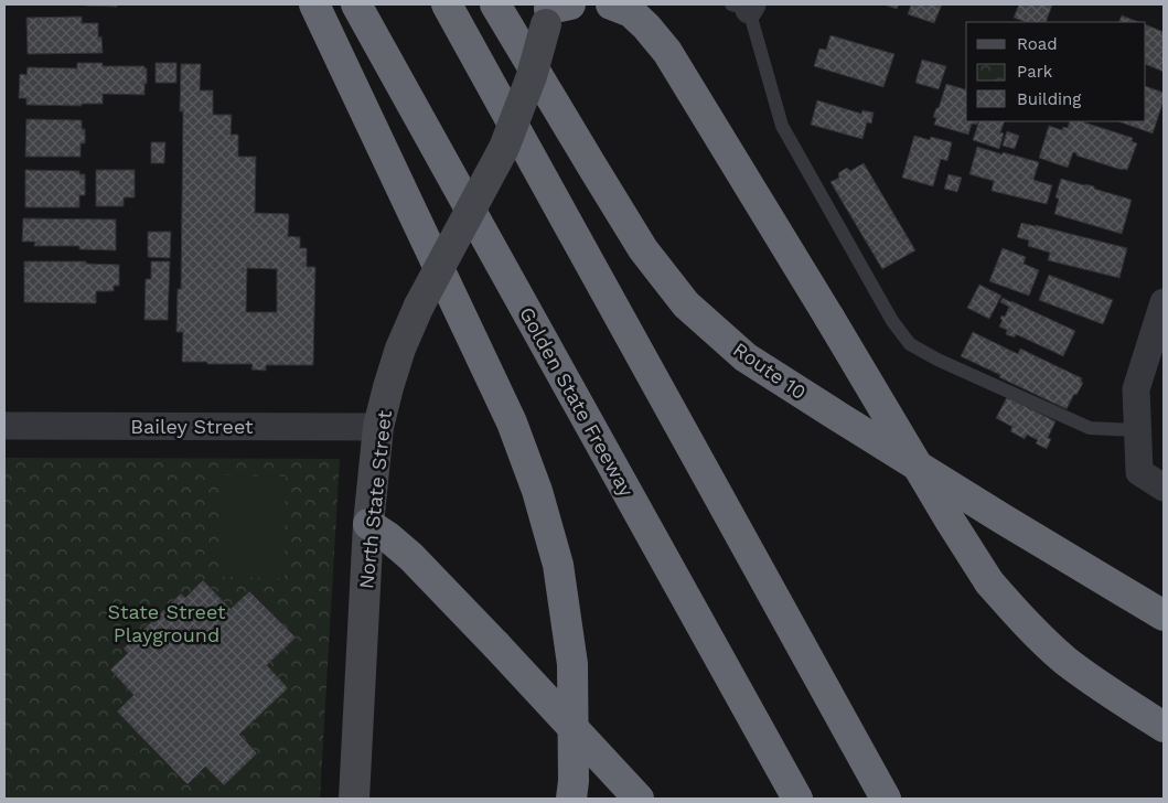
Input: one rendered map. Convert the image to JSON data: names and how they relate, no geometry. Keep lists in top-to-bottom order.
{
  "streets": {
    "highway": ["Route 10", "Golden State Freeway"],
    "main road": ["North State Street"],
    "street": ["Bailey Street"]
  },
  "crossings": [
    ["Bailey Street", "North State Street"]
  ],
  "parks": ["State Street Playground"],
  "legend": ["Road", "Park", "Building"]
}
